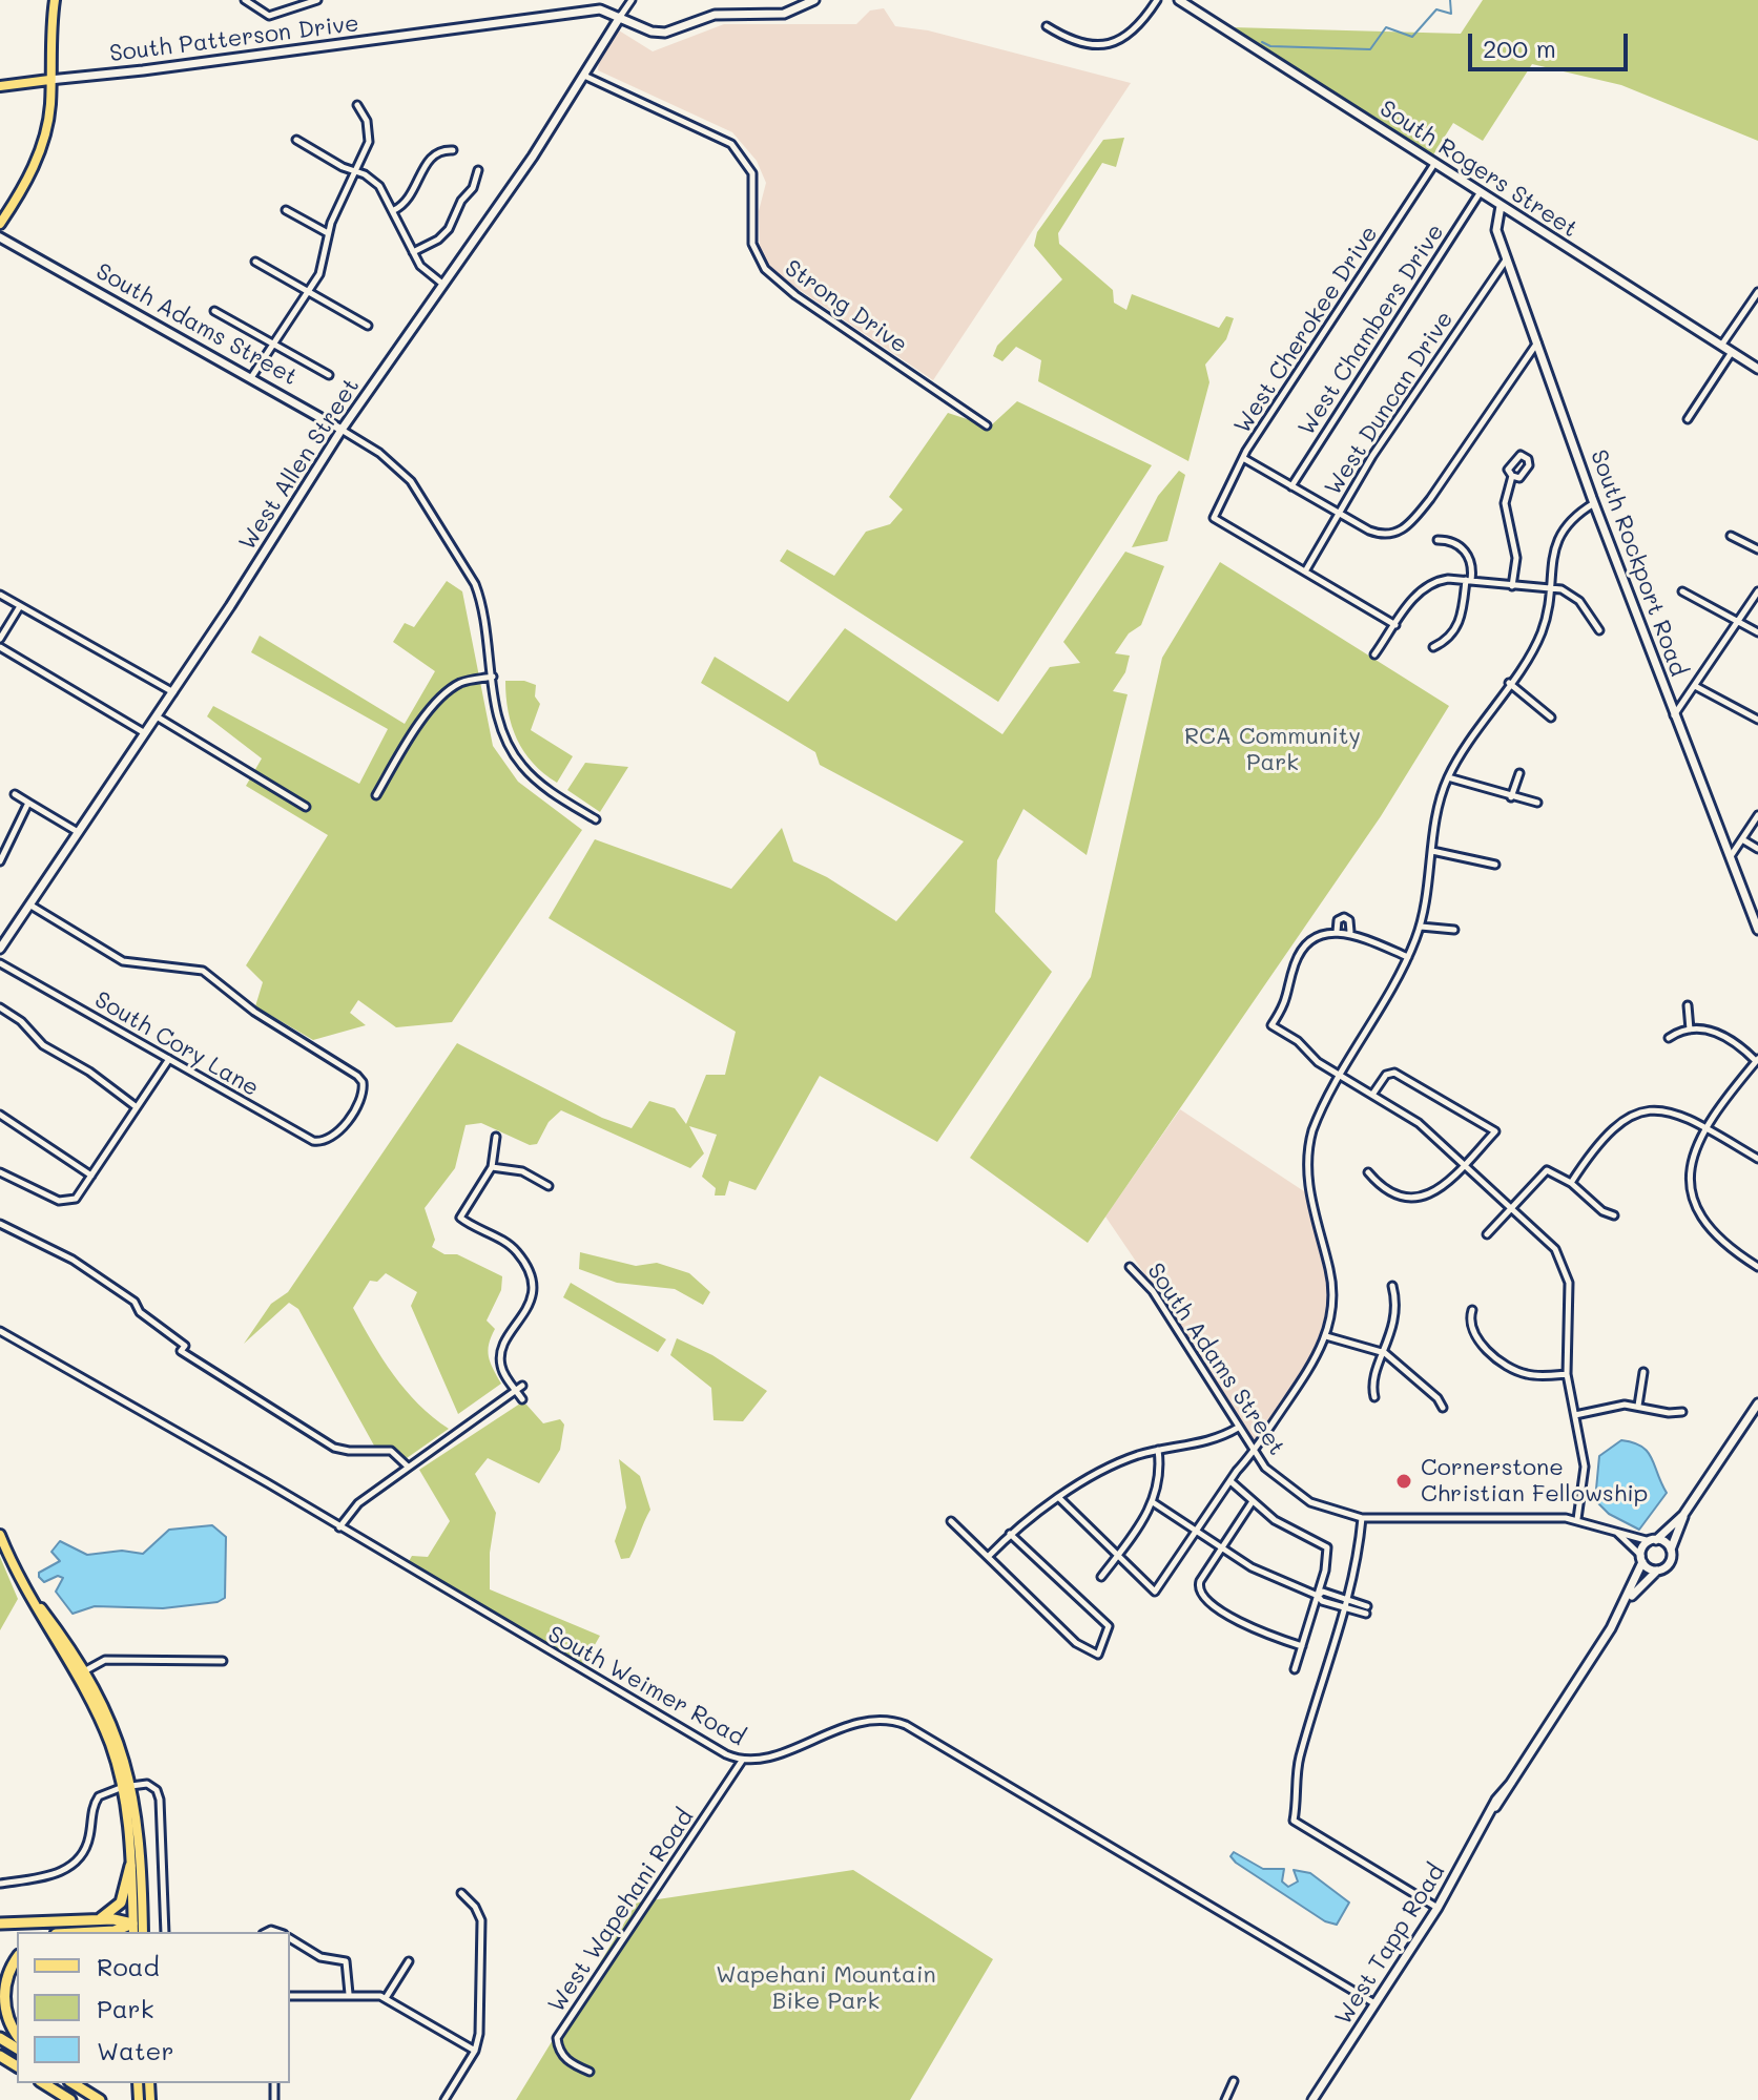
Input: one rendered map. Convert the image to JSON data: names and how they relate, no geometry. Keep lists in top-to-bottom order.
{
  "streets": {
    "main road": ["South Patterson Drive"],
    "street": [
      "South Rogers Street",
      "Strong Drive",
      "South Adams Street",
      "West Cherokee Drive",
      "West Chambers Drive",
      "West Duncan Drive",
      "West Allen Street",
      "South Rockport Road",
      "South Cory Lane",
      "South Weimer Road",
      "West Wapehani Road",
      "West Tapp Road"
    ]
  },
  "crossings": [
    ["South Patterson Drive", "West Allen Street"],
    ["South Rogers Street", "West Cherokee Drive"],
    ["South Rogers Street", "West Chambers Drive"],
    ["South Rogers Street", "South Rockport Road"],
    ["Strong Drive", "West Allen Street"],
    ["South Adams Street", "West Allen Street"],
    ["South Adams Street", "West Tapp Road"],
    ["West Cherokee Drive", "West Duncan Drive"],
    ["West Duncan Drive", "South Rockport Road"],
    ["West Allen Street", "South Cory Lane"],
    ["South Weimer Road", "West Wapehani Road"],
    ["South Weimer Road", "West Tapp Road"]
  ],
  "parks": ["RCA Community Park", "Wapehani Mountain Bike Park"],
  "places": ["Cornerstone Christian Fellowship"],
  "legend": ["Road", "Park", "Water"],
  "scale_bar": "200 m"
}
